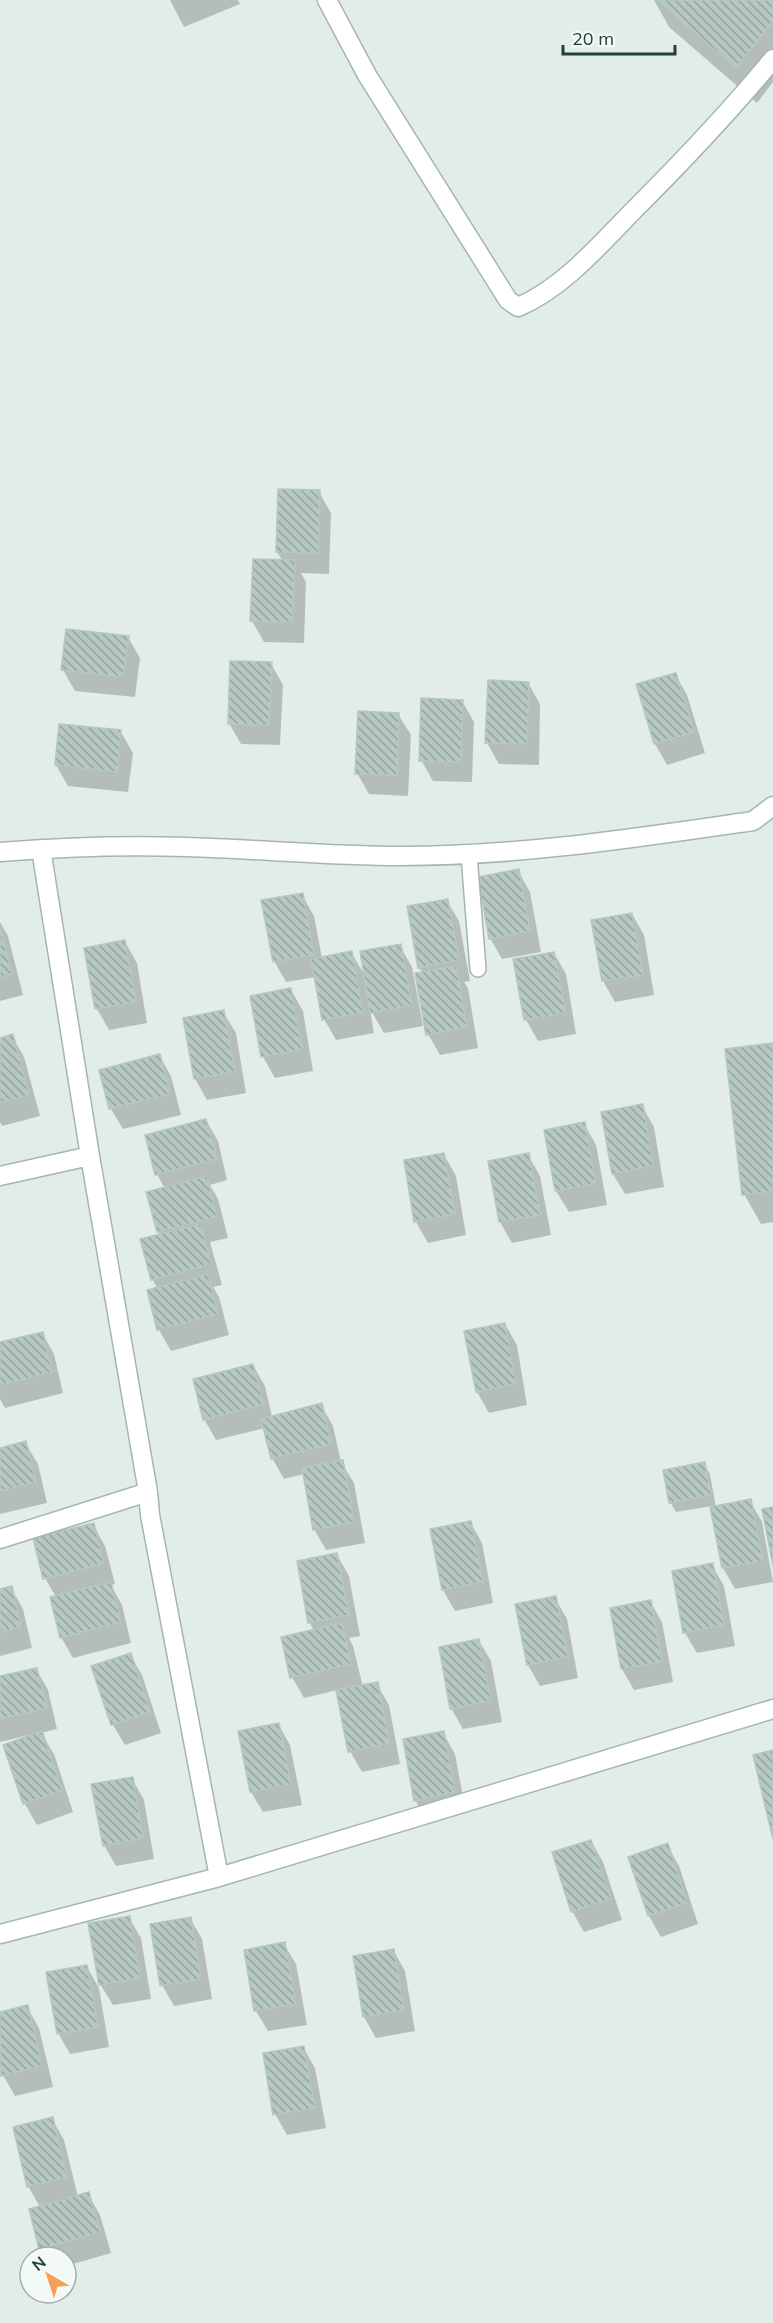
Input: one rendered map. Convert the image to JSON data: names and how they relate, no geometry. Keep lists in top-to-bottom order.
{
  "scale_bar": "20 m",
  "north": "top left"
}
